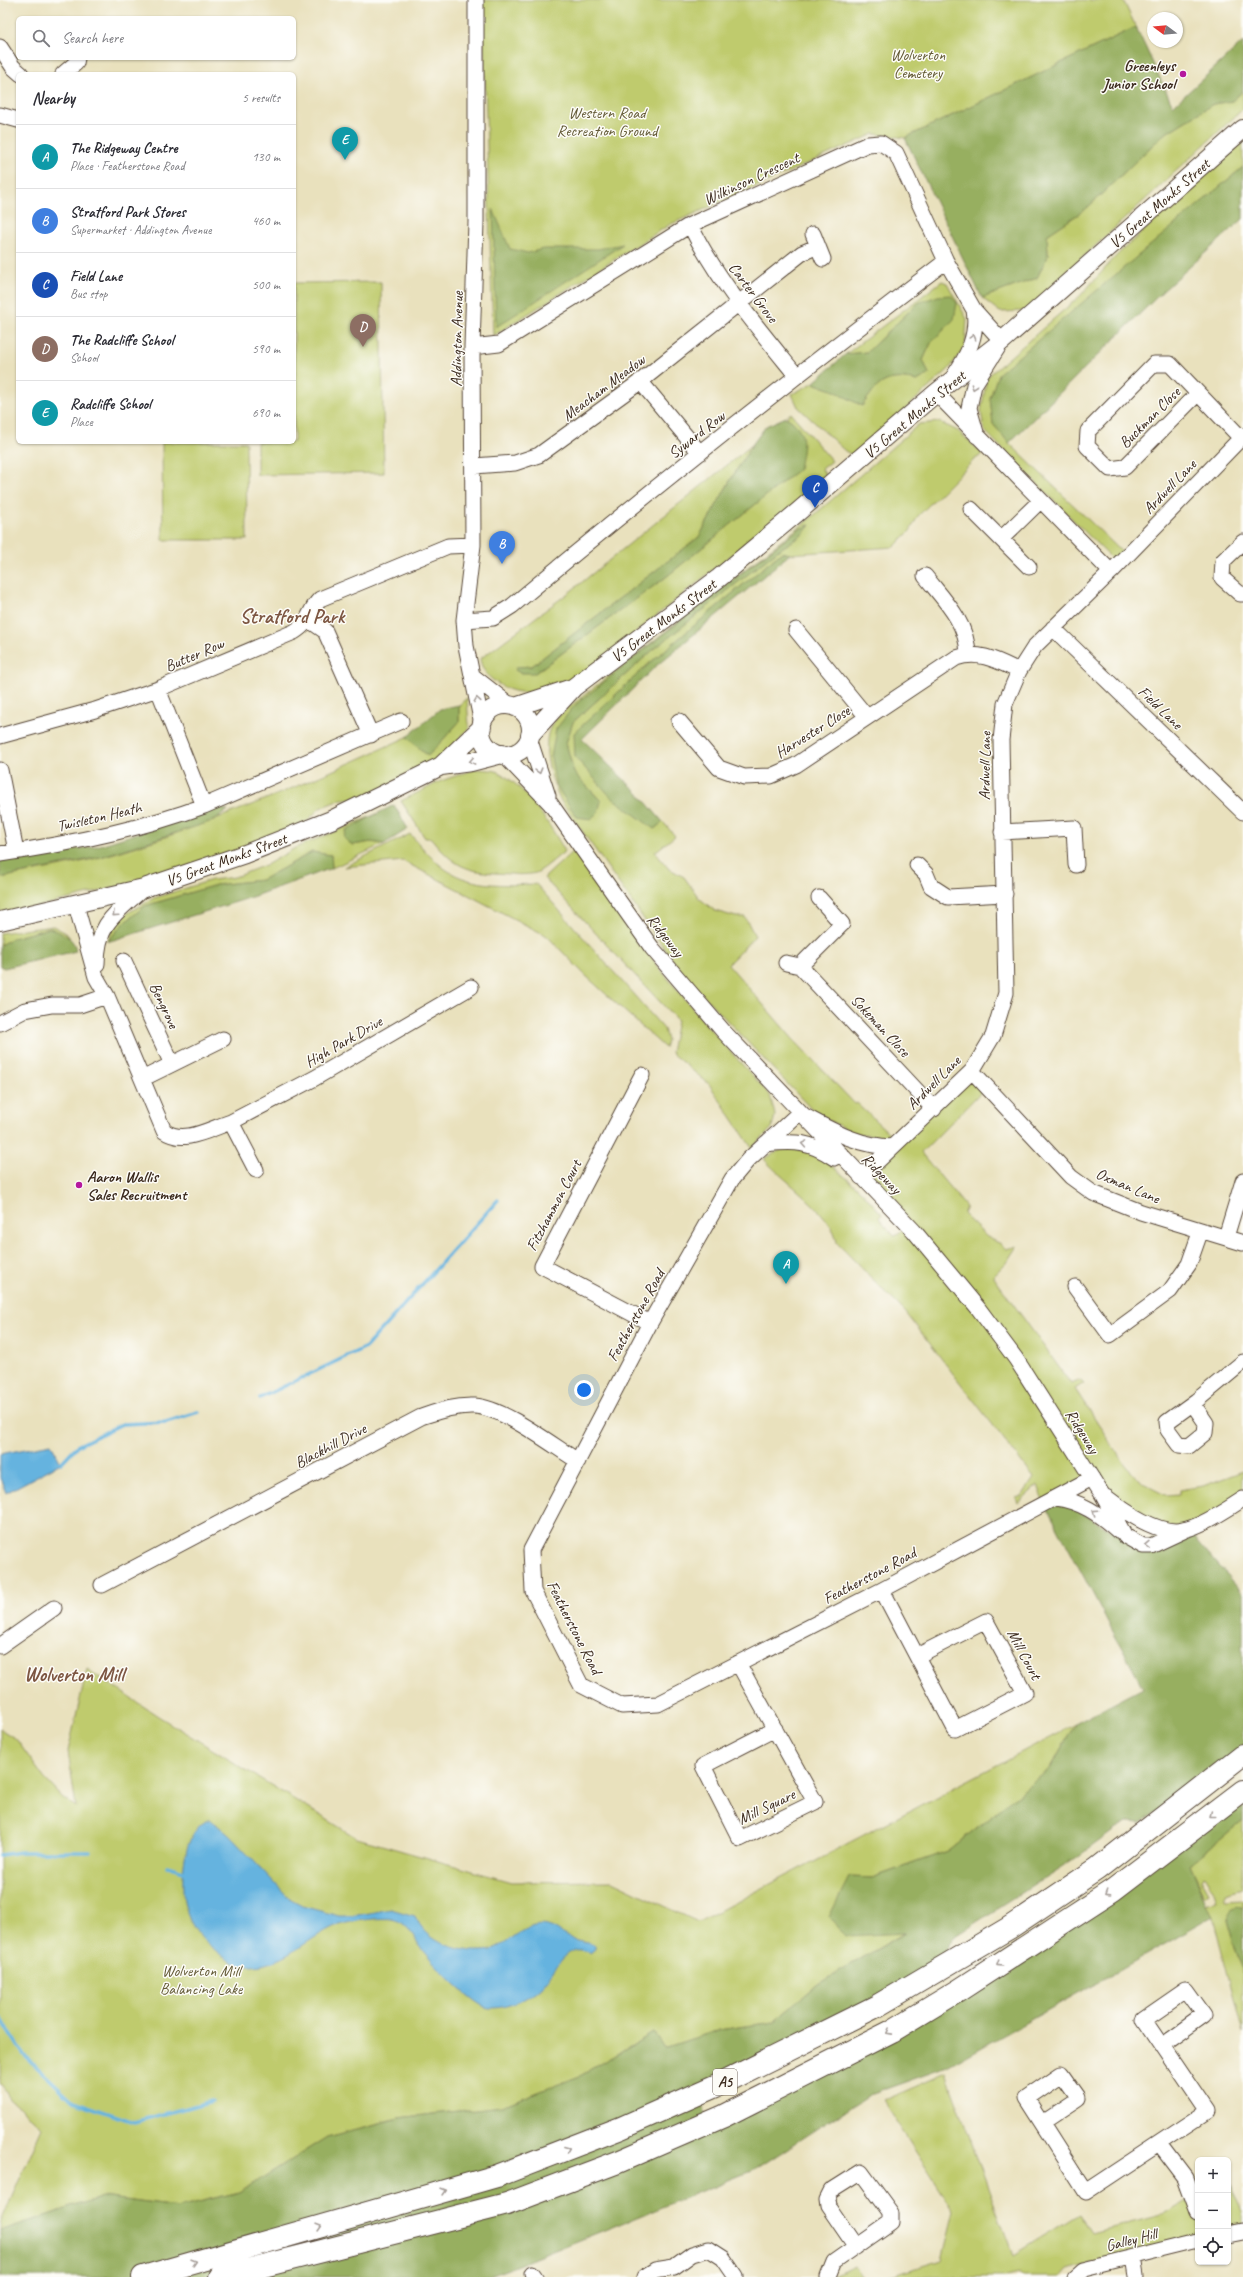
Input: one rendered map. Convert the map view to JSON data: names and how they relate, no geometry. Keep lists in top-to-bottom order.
{
  "streets": {
    "highway": ["A5"],
    "street": [
      "Wilkinson Crescent",
      "V5 Great Monks Street",
      "Carter Grove",
      "Addington Avenue",
      "Meacham Meadow",
      "Buckman Close",
      "Syward Row",
      "Ardwell Lane",
      "Butter Row",
      "Field Lane",
      "Harvester Close",
      "Twisleton Heath",
      "Ridgeway",
      "Bengrove",
      "Sokeman Close",
      "High Park Drive",
      "Oxman Lane",
      "Fitzhammon Court",
      "Featherstone Road",
      "Blackhill Drive",
      "Mill Court",
      "Mill Square",
      "Galley Hill"
    ]
  },
  "crossings": [
    ["Wilkinson Crescent", "V5 Great Monks Street"],
    ["Wilkinson Crescent", "Carter Grove"],
    ["Wilkinson Crescent", "Addington Avenue"],
    ["Wilkinson Crescent", "Syward Row"],
    ["V5 Great Monks Street", "Addington Avenue"],
    ["V5 Great Monks Street", "Ridgeway"],
    ["V5 Great Monks Street", "High Park Drive"],
    ["Carter Grove", "Meacham Meadow"],
    ["Carter Grove", "Syward Row"],
    ["Addington Avenue", "Meacham Meadow"],
    ["Addington Avenue", "Syward Row"],
    ["Addington Avenue", "Butter Row"],
    ["Addington Avenue", "Ridgeway"],
    ["Buckman Close", "Ardwell Lane"],
    ["Ardwell Lane", "Field Lane"],
    ["Ardwell Lane", "Ridgeway"],
    ["Ardwell Lane", "Sokeman Close"],
    ["Ardwell Lane", "Oxman Lane"],
    ["Ridgeway", "Featherstone Road"],
    ["Fitzhammon Court", "Featherstone Road"],
    ["Featherstone Road", "Blackhill Drive"],
    ["Featherstone Road", "Mill Court"],
    ["Featherstone Road", "Mill Square"]
  ],
  "districts": ["Stratford Park", "Wolverton Mill"],
  "parks": ["Wolverton Cemetery", "Western Road Recreation Ground", "Wolverton Mill Balancing Lake"],
  "places": ["Greenleys Junior School", "Aaron Wallis Sales Recruitment"],
  "north": "left",
  "page": {
    "search": "Search here",
    "heading": ["Nearby", "5 results"],
    "list": [
      {
        "mark": "A",
        "name": "The Ridgeway Centre",
        "note": "Place · Featherstone Road",
        "value": "130 m"
      },
      {
        "mark": "B",
        "name": "Stratford Park Stores",
        "note": "Supermarket · Addington Avenue",
        "value": "460 m"
      },
      {
        "mark": "C",
        "name": "Field Lane",
        "note": "Bus stop",
        "value": "500 m"
      },
      {
        "mark": "D",
        "name": "The Radcliffe School",
        "note": "School",
        "value": "590 m"
      },
      {
        "mark": "E",
        "name": "Radcliffe School",
        "note": "Place",
        "value": "690 m"
      }
    ],
    "pins": [
      "E",
      "D",
      "C",
      "B",
      "A"
    ],
    "map_buttons": ["+", "−"]
  }
}
